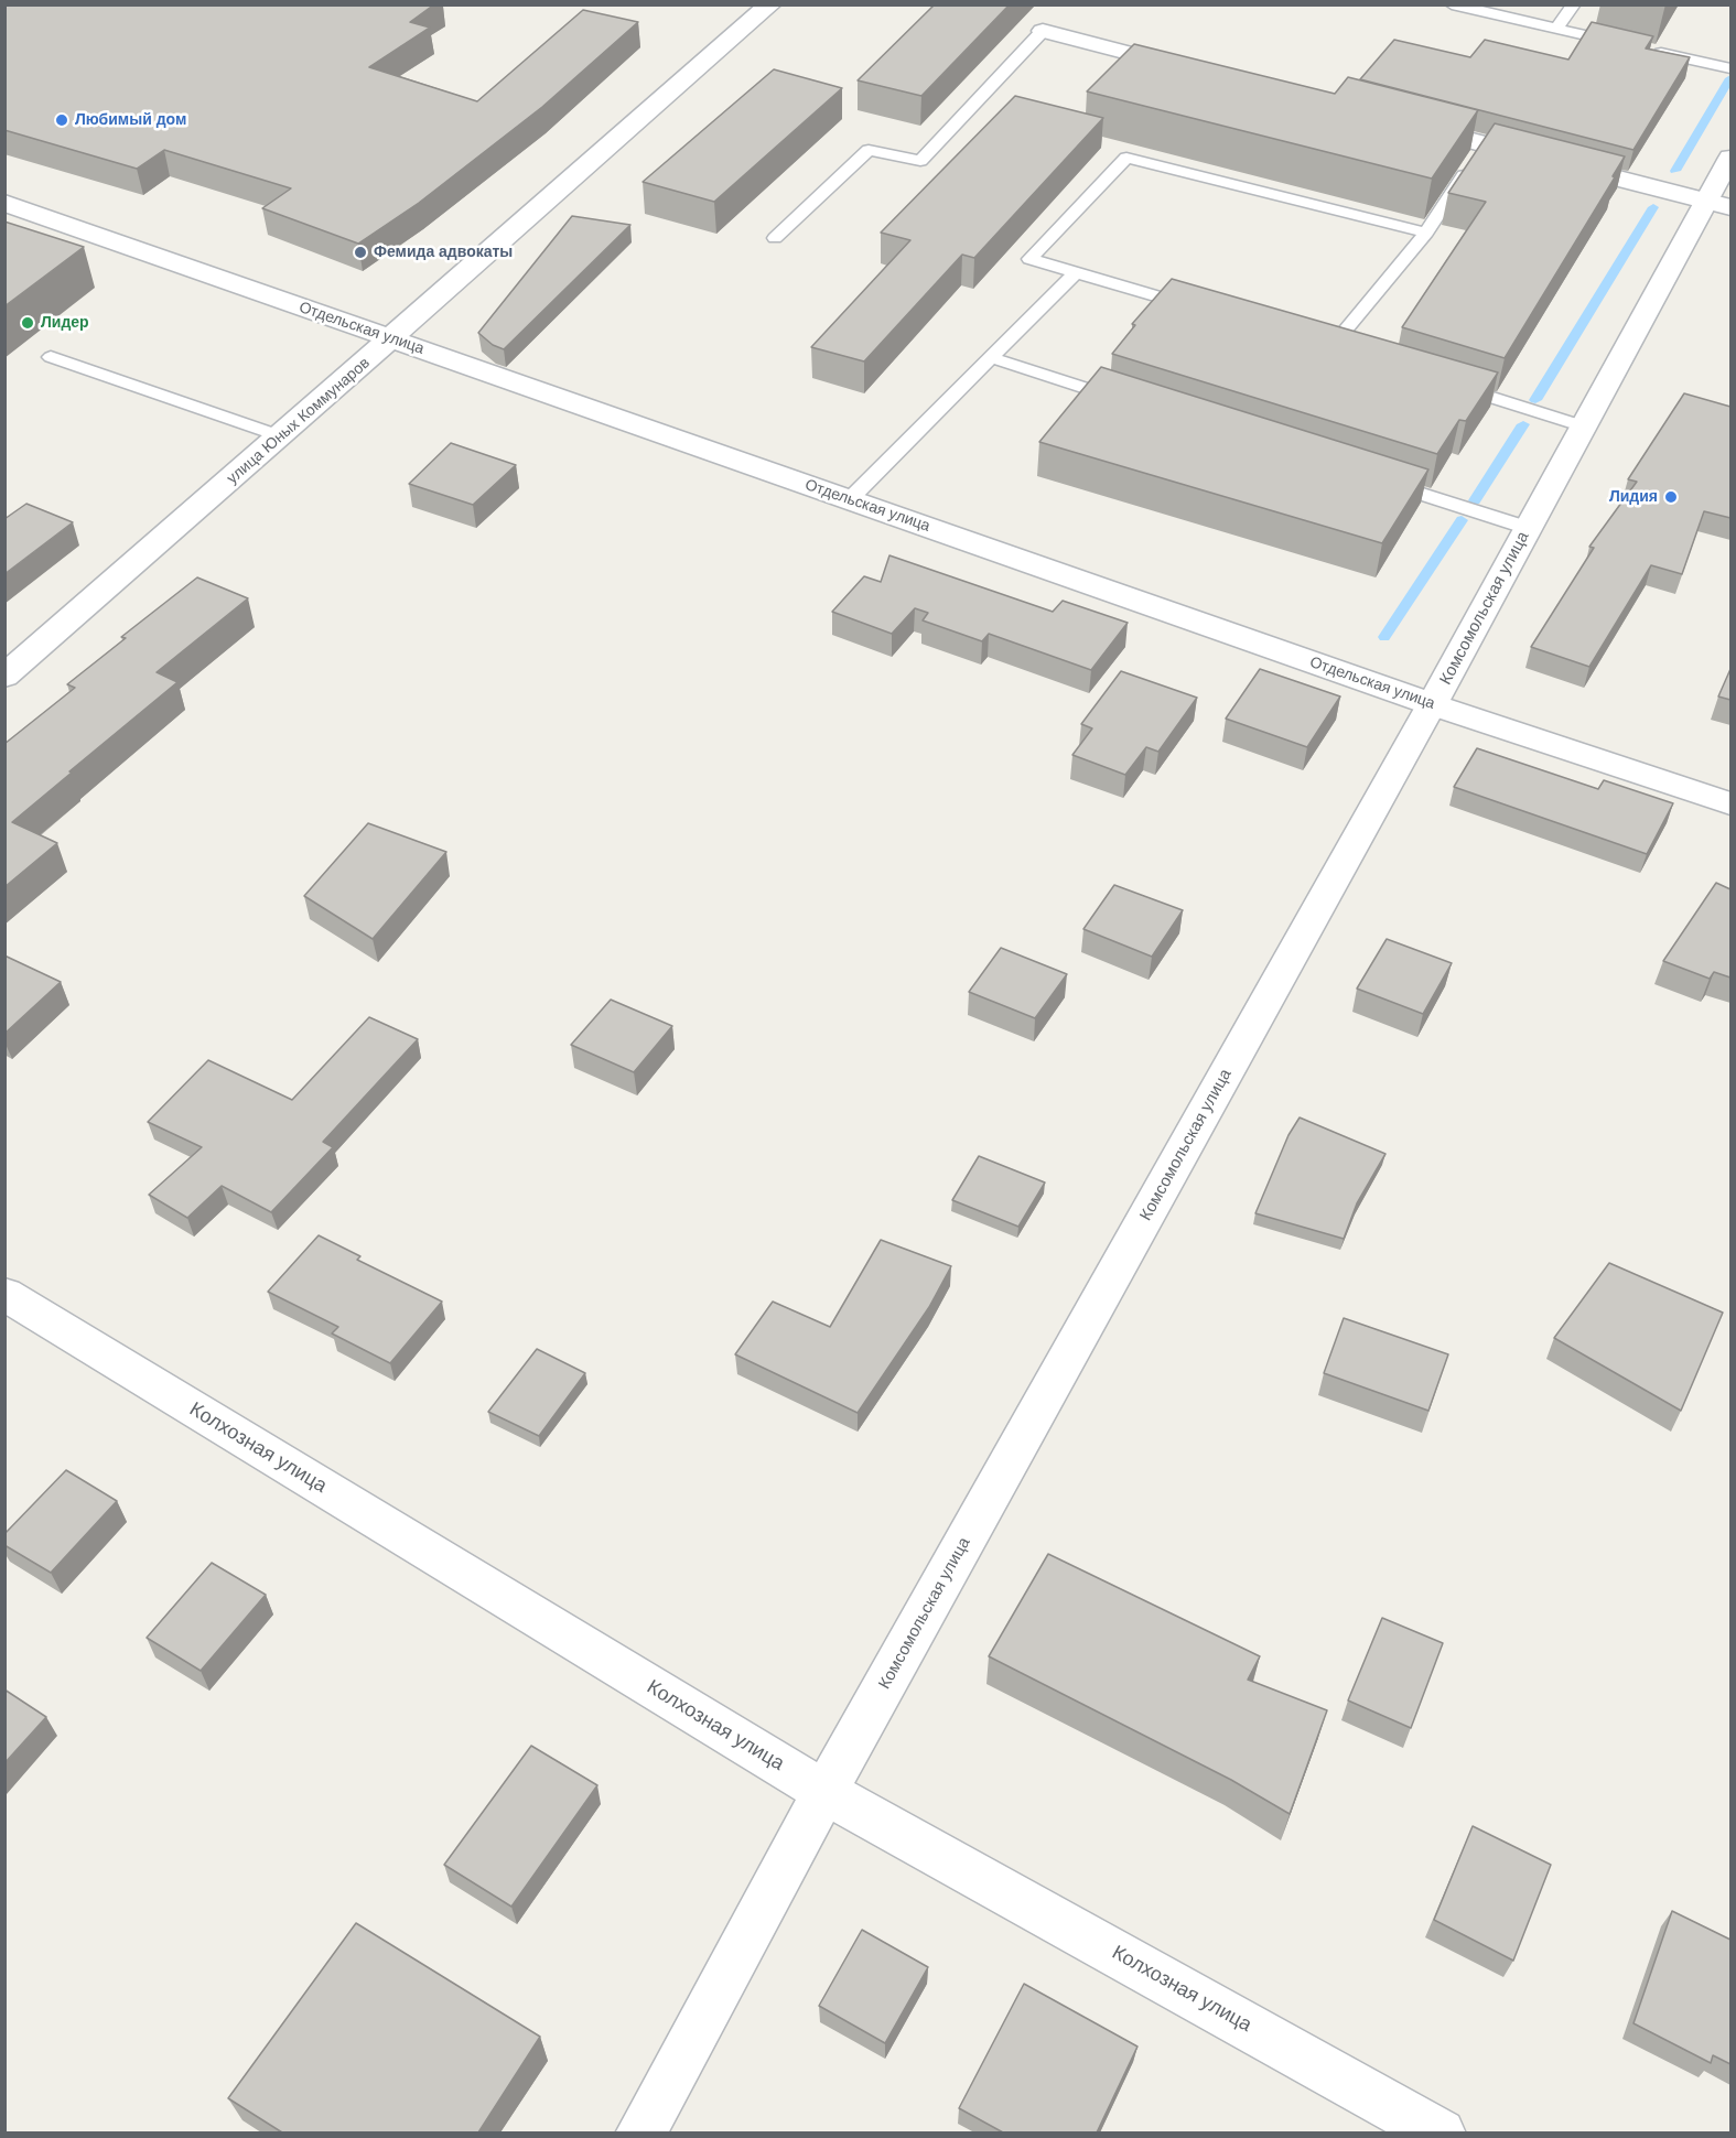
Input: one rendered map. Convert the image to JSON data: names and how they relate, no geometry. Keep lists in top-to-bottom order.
{
  "streets": {
    "street": [
      "Отдельская улица",
      "улица Юных Коммунаров",
      "Комсомольская улица",
      "Колхозная улица"
    ]
  },
  "crossings": [
    ["Отдельская улица", "улица Юных Коммунаров"],
    ["Отдельская улица", "Комсомольская улица"],
    ["Комсомольская улица", "Колхозная улица"]
  ],
  "places": [
    "Любимый дом",
    "Фемида адвокаты",
    "Лидер",
    "Лидия"
  ]
}
